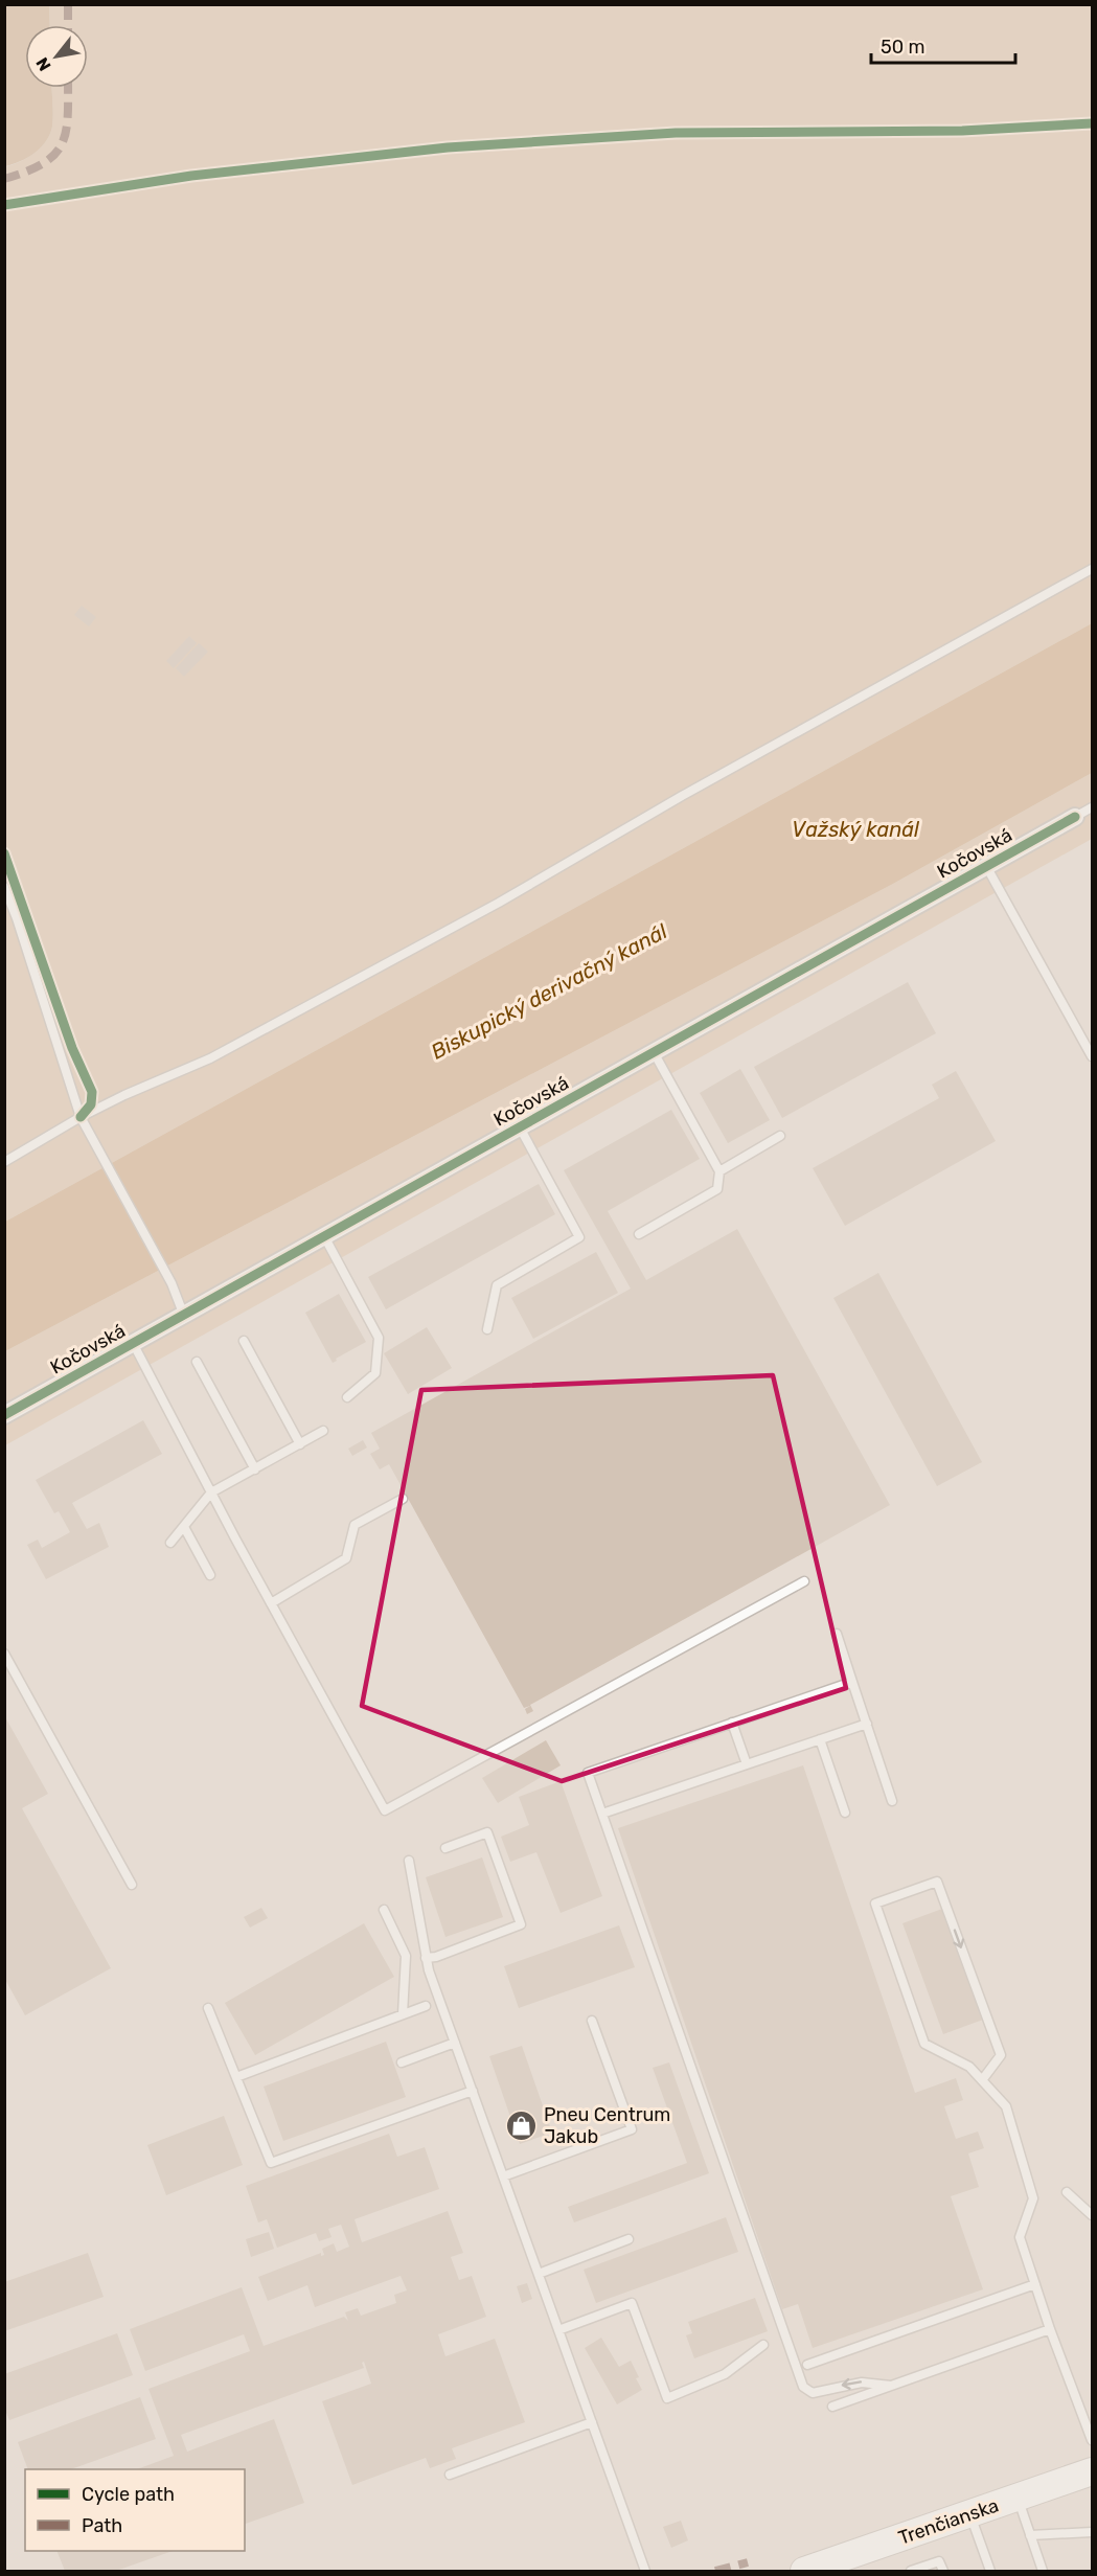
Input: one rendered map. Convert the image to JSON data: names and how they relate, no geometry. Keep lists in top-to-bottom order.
{
  "streets": {
    "main road": ["Trenčianska"],
    "street": ["Kočovská"]
  },
  "water": ["Važský kanál", "Biskupický derivačný kanál"],
  "places": {
    "shop": ["Pneu Centrum Jakub"]
  },
  "legend": ["Cycle path", "Path"],
  "scale_bar": "50 m",
  "north": "bottom left"
}
